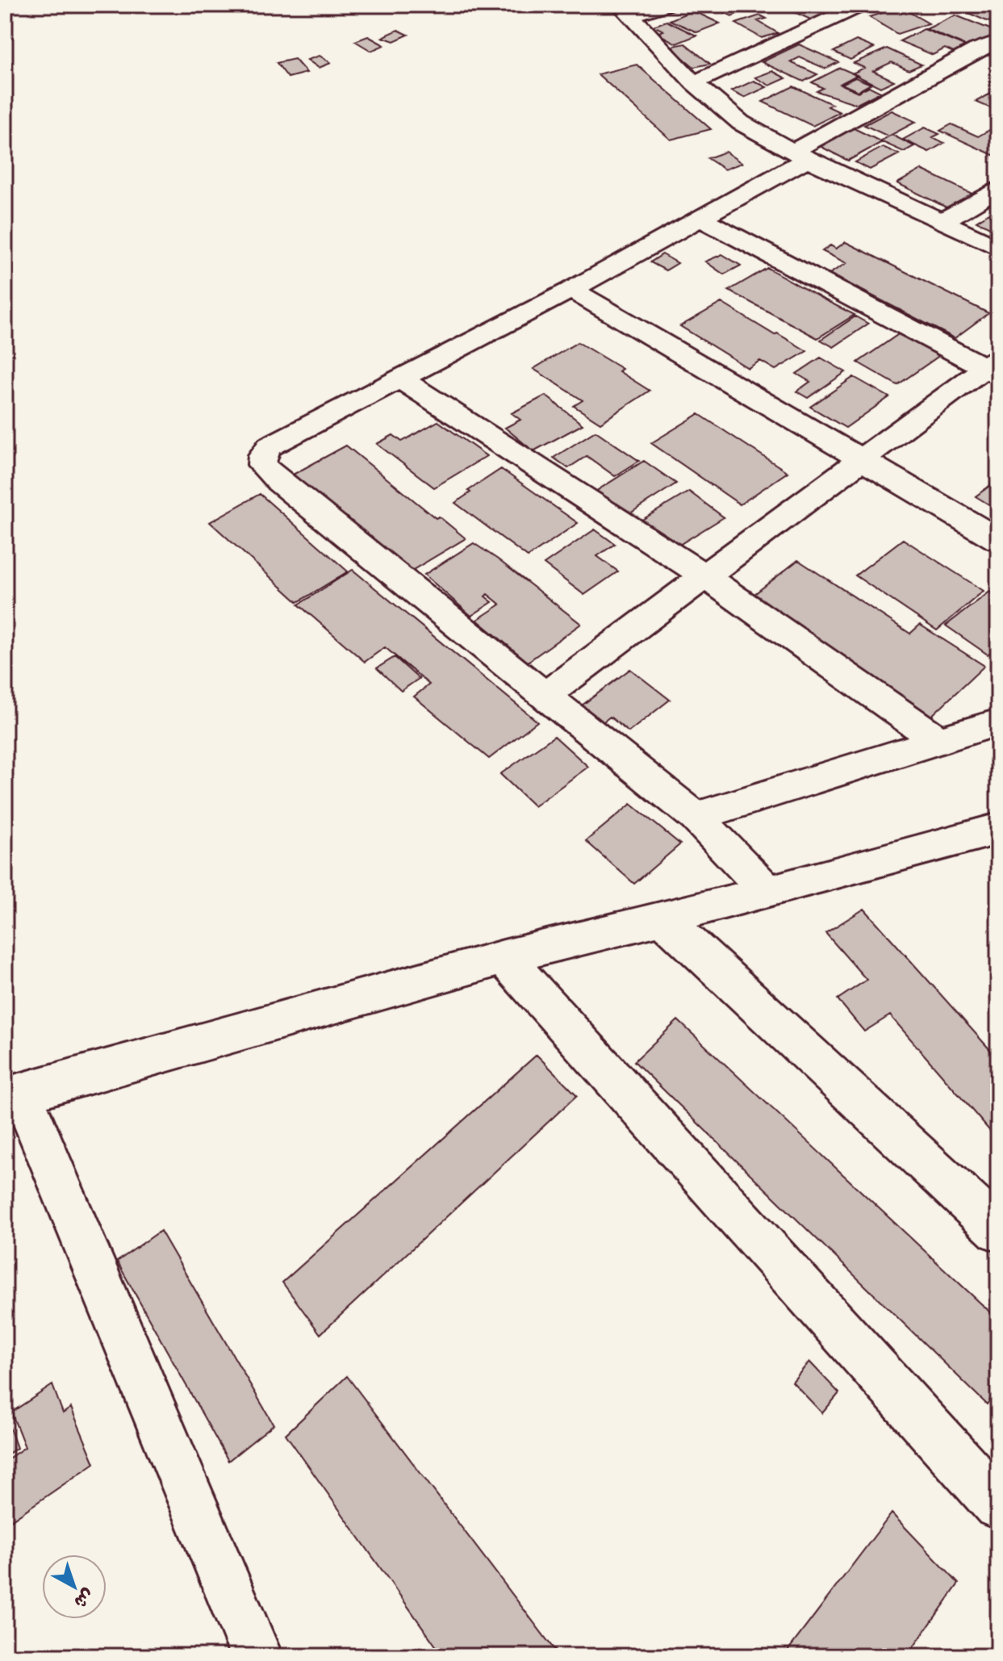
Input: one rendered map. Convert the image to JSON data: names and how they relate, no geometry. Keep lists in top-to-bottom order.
{
  "north": "bottom right"
}
